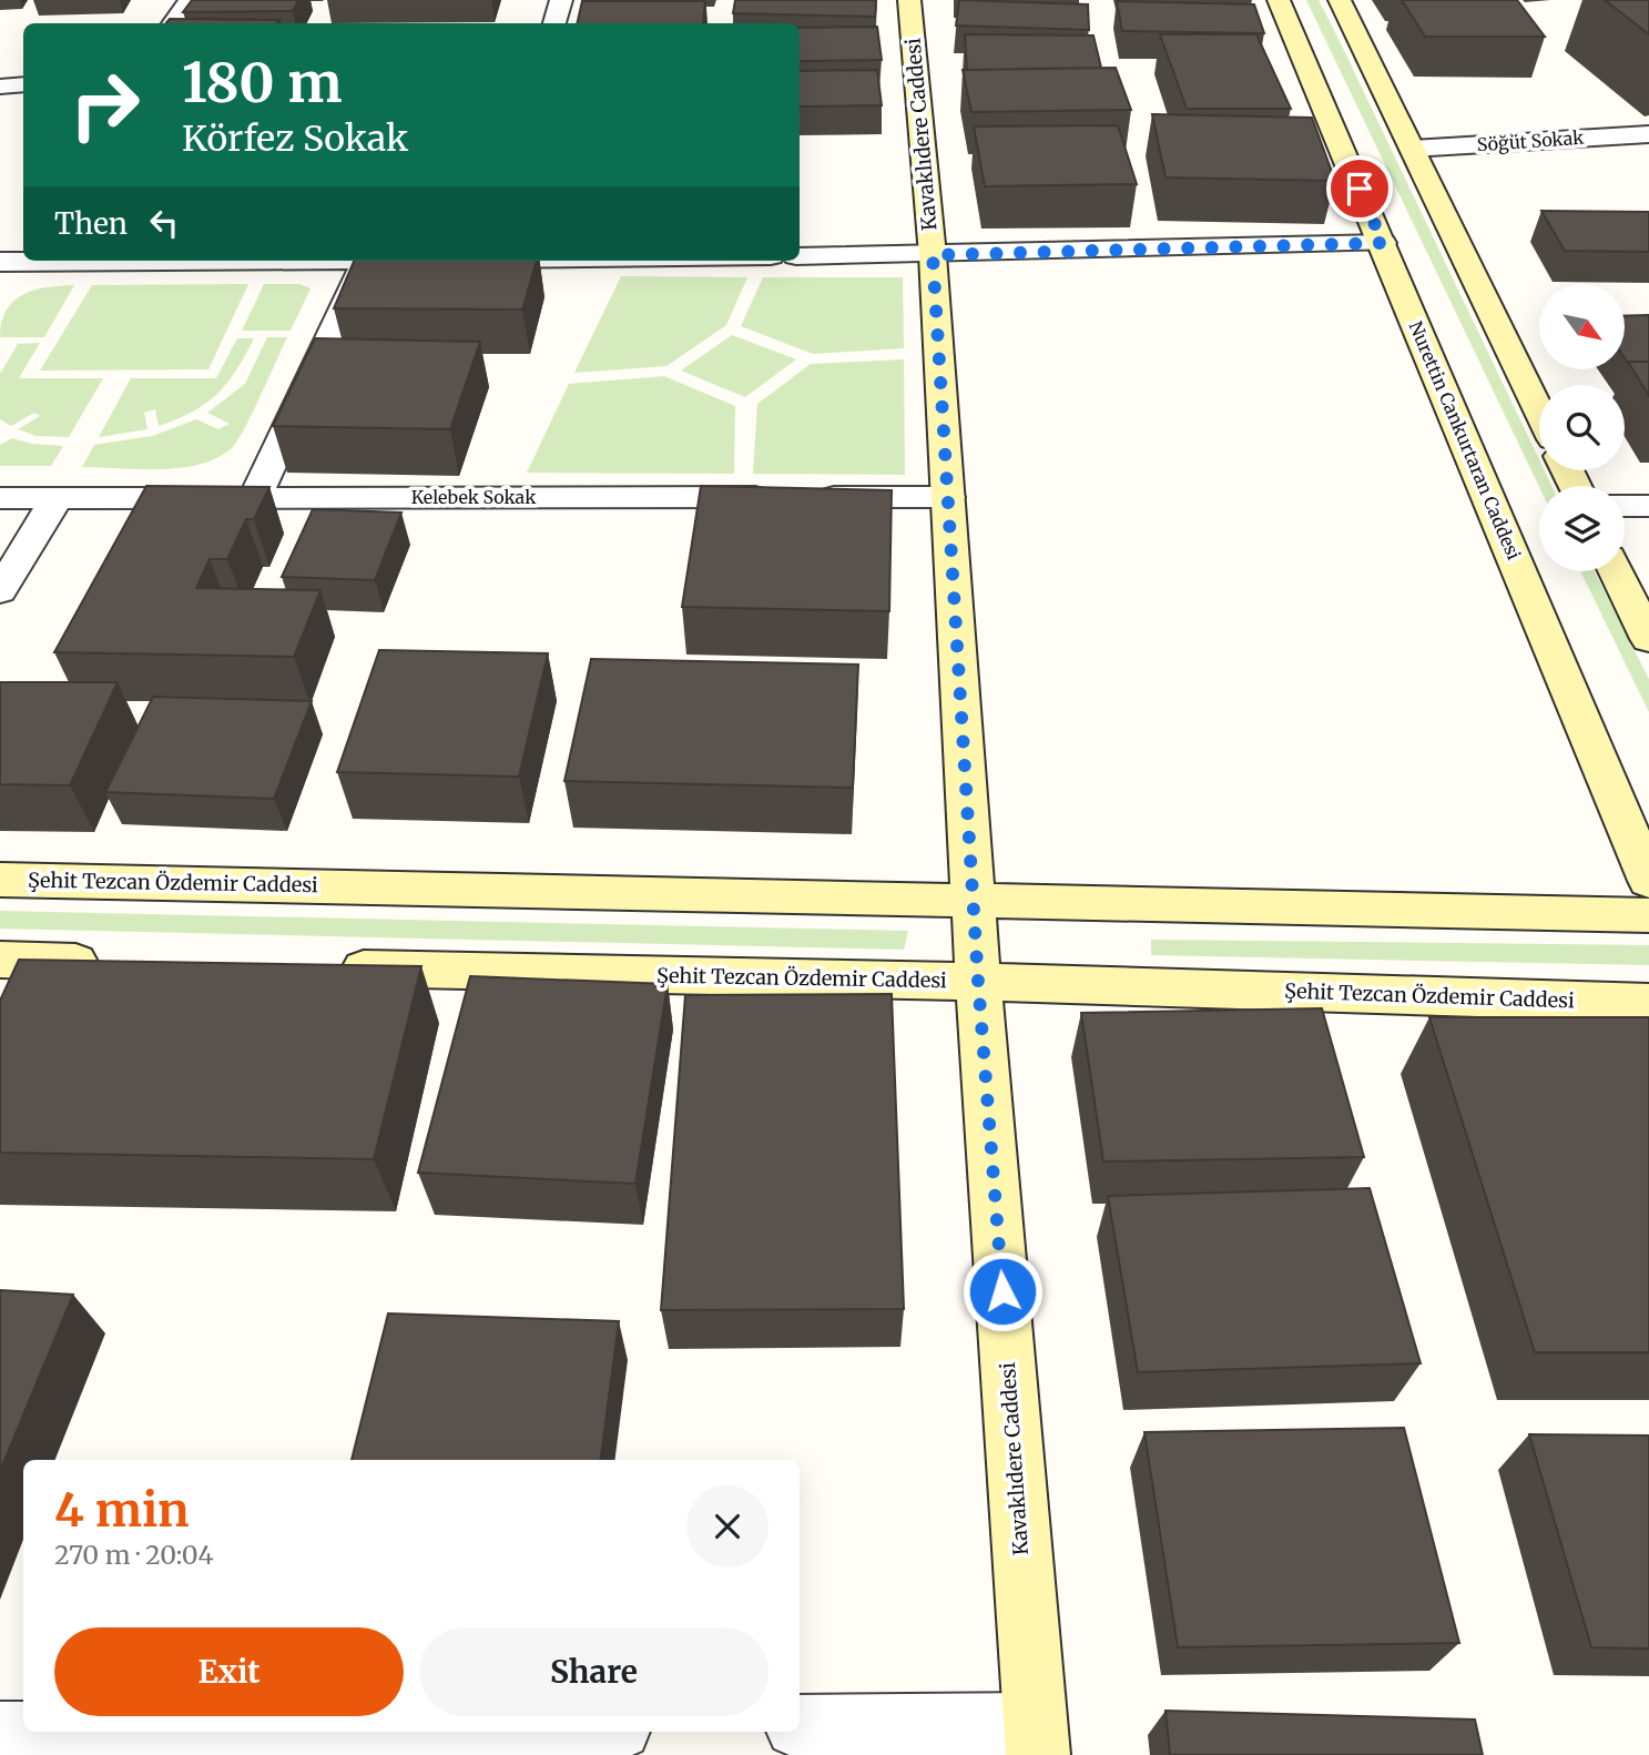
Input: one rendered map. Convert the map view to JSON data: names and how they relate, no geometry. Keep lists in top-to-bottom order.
{
  "streets": {
    "street": [
      "Kavaklıdere Caddesi",
      "Söğüt Sokak",
      "Nurettin Cankurtaran Caddesi",
      "Kelebek Sokak",
      "Şehit Tezcan Özdemir Caddesi"
    ]
  },
  "crossings": [
    ["Kavaklıdere Caddesi", "Kelebek Sokak"],
    ["Kavaklıdere Caddesi", "Şehit Tezcan Özdemir Caddesi"]
  ],
  "north": "bottom right",
  "page": {
    "turn": ["180 m", "Körfez Sokak"],
    "then": "Then",
    "heading": ["4 min", "270 m · 20:04"],
    "buttons": ["Exit", "Share"]
  }
}
